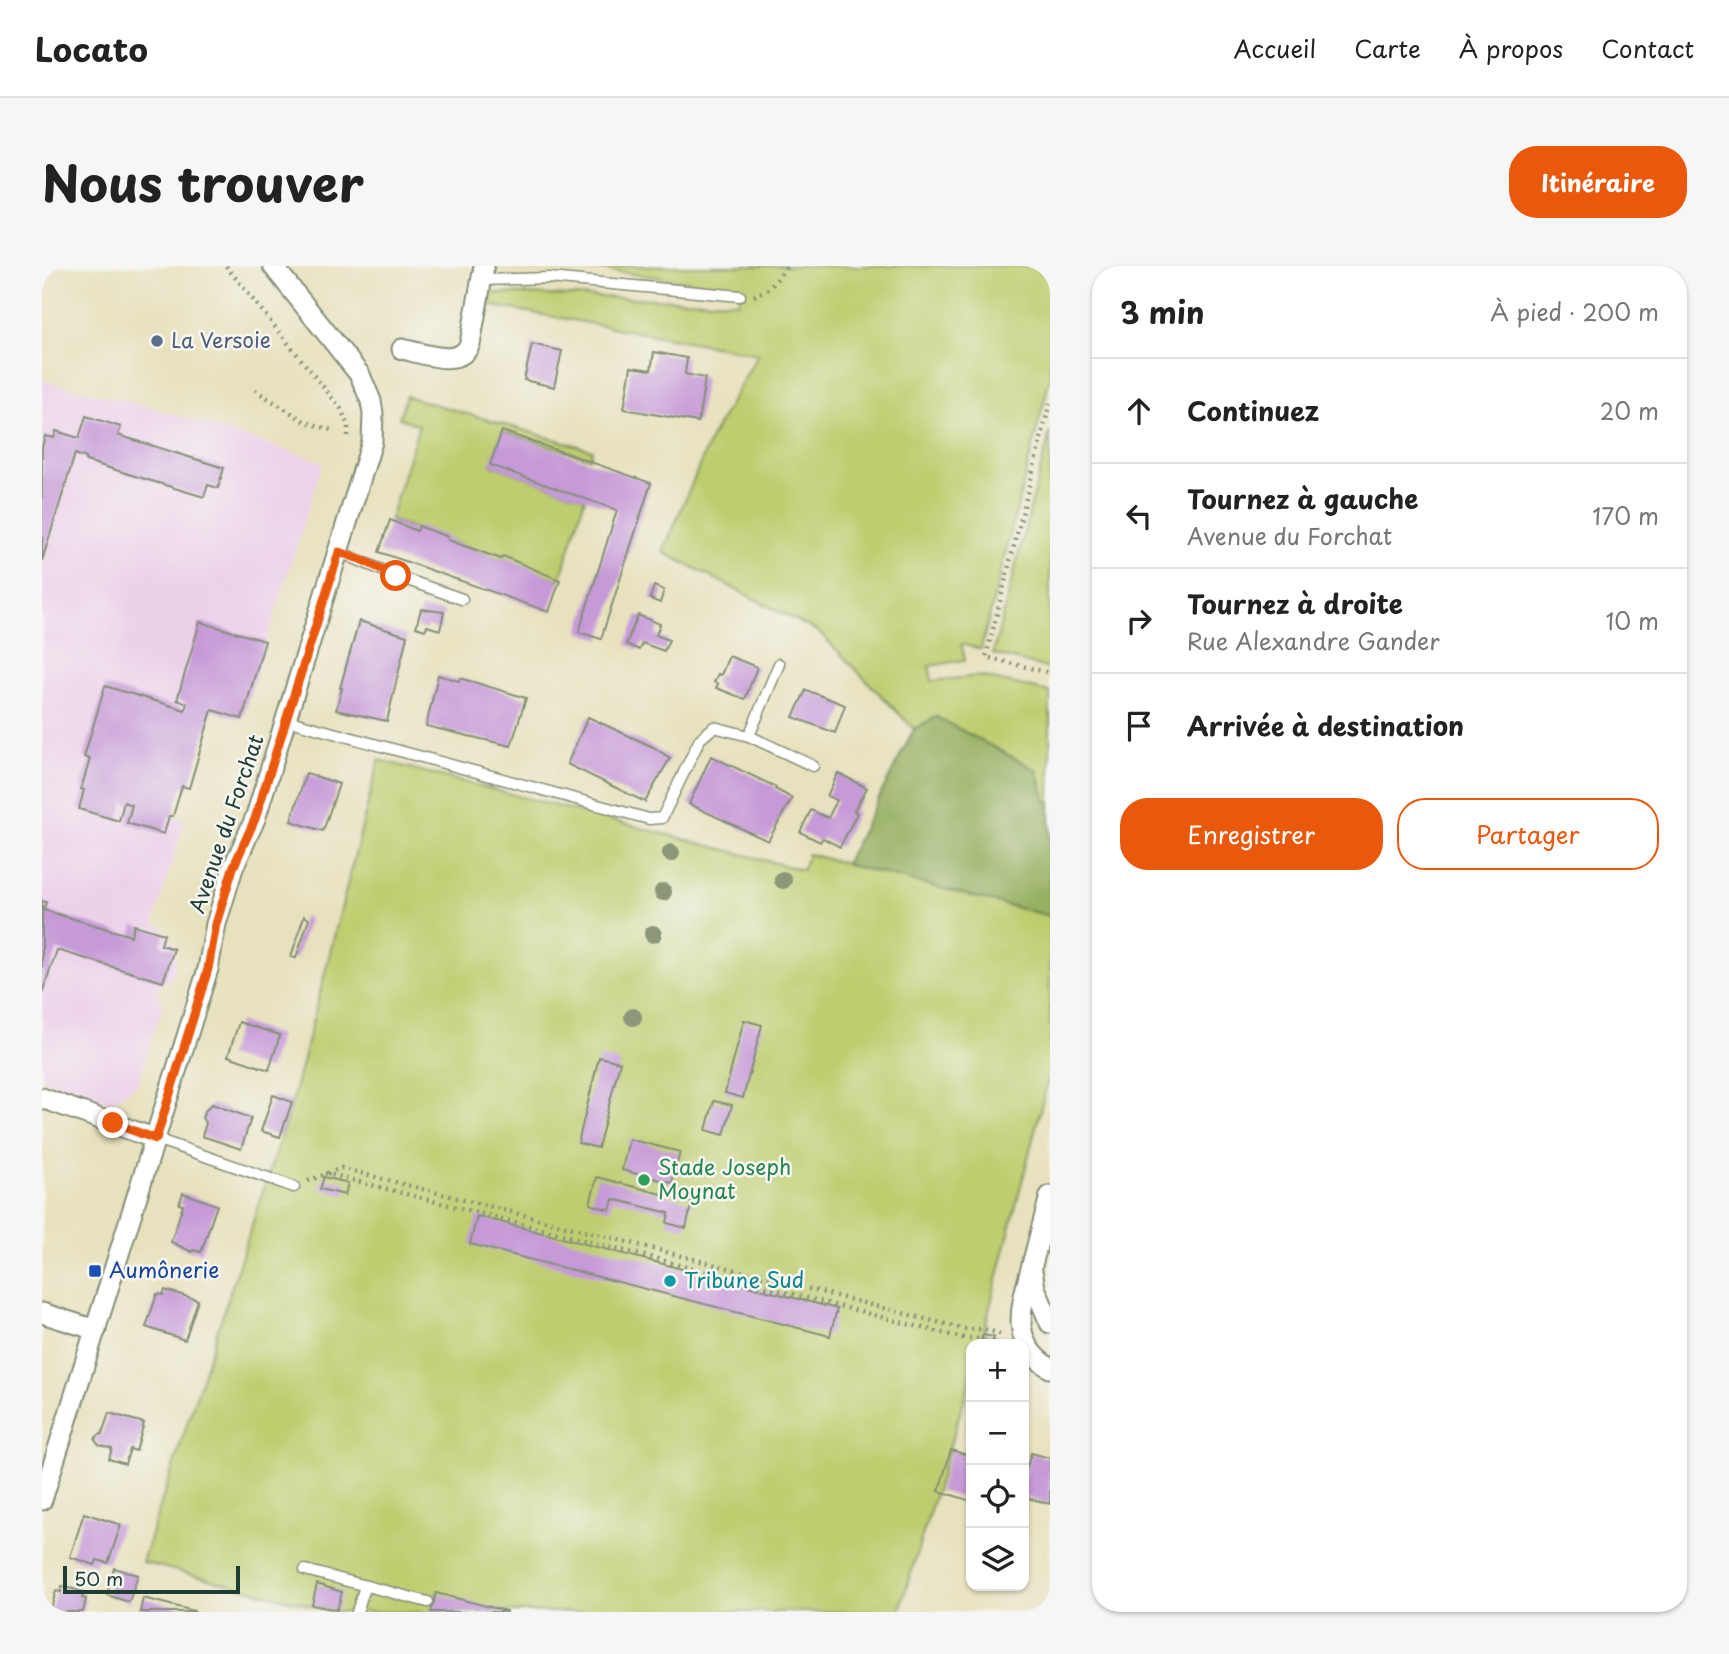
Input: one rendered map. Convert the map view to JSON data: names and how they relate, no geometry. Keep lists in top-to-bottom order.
{
  "streets": {
    "street": ["Avenue du Forchat"]
  },
  "places": {
    "other": ["La Versoie", "Stade Joseph Moynat", "Tribune Sud"],
    "transit": ["Aumônerie"]
  },
  "scale_bar": "50 m",
  "page": {
    "header": "Locato",
    "nav": [
      "Accueil",
      "Carte",
      "À propos",
      "Contact"
    ],
    "title": "Nous trouver",
    "buttons": [
      "Itinéraire",
      ["Enregistrer", "Partager"]
    ],
    "heading": ["3 min", "À pied · 200 m"],
    "list": [
      ["Continuez", "20 m"],
      ["Tournez à gauche", "Avenue du Forchat", "170 m"],
      ["Tournez à droite", "Rue Alexandre Gander", "10 m"],
      "Arrivée à destination"
    ],
    "map_buttons": ["+", "−"],
    "scale": "50 m"
  }
}
